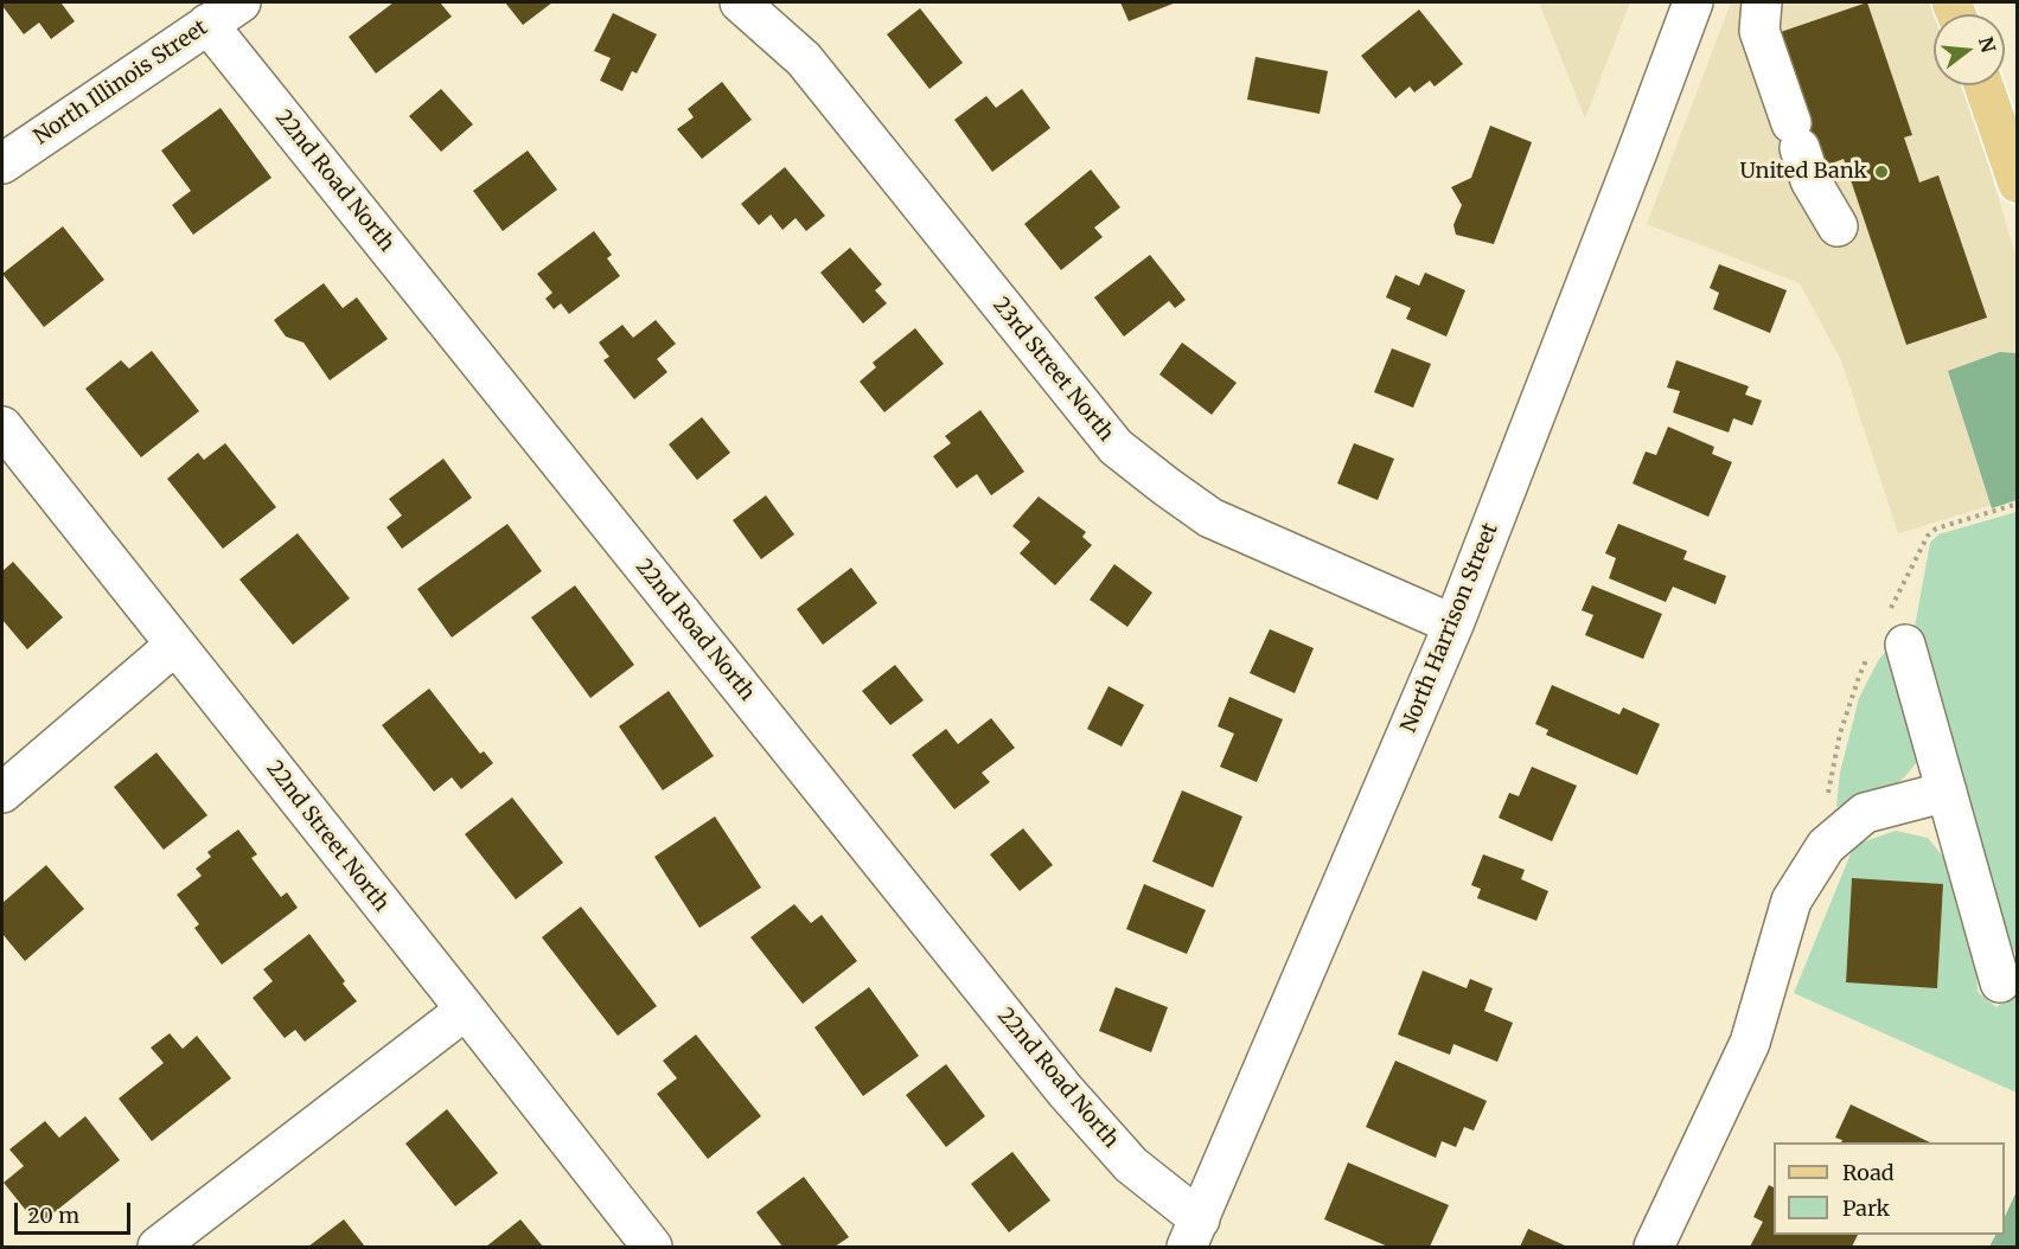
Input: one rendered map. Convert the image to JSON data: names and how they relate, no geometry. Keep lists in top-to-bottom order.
{
  "streets": {
    "street": [
      "North Illinois Street",
      "22nd Road North",
      "23rd Street North",
      "North Harrison Street",
      "22nd Street North"
    ]
  },
  "crossings": [
    ["North Illinois Street", "22nd Road North"],
    ["22nd Road North", "North Harrison Street"],
    ["23rd Street North", "North Harrison Street"]
  ],
  "places": ["United Bank"],
  "legend": ["Road", "Park"],
  "scale_bar": "20 m",
  "north": "right"
}
